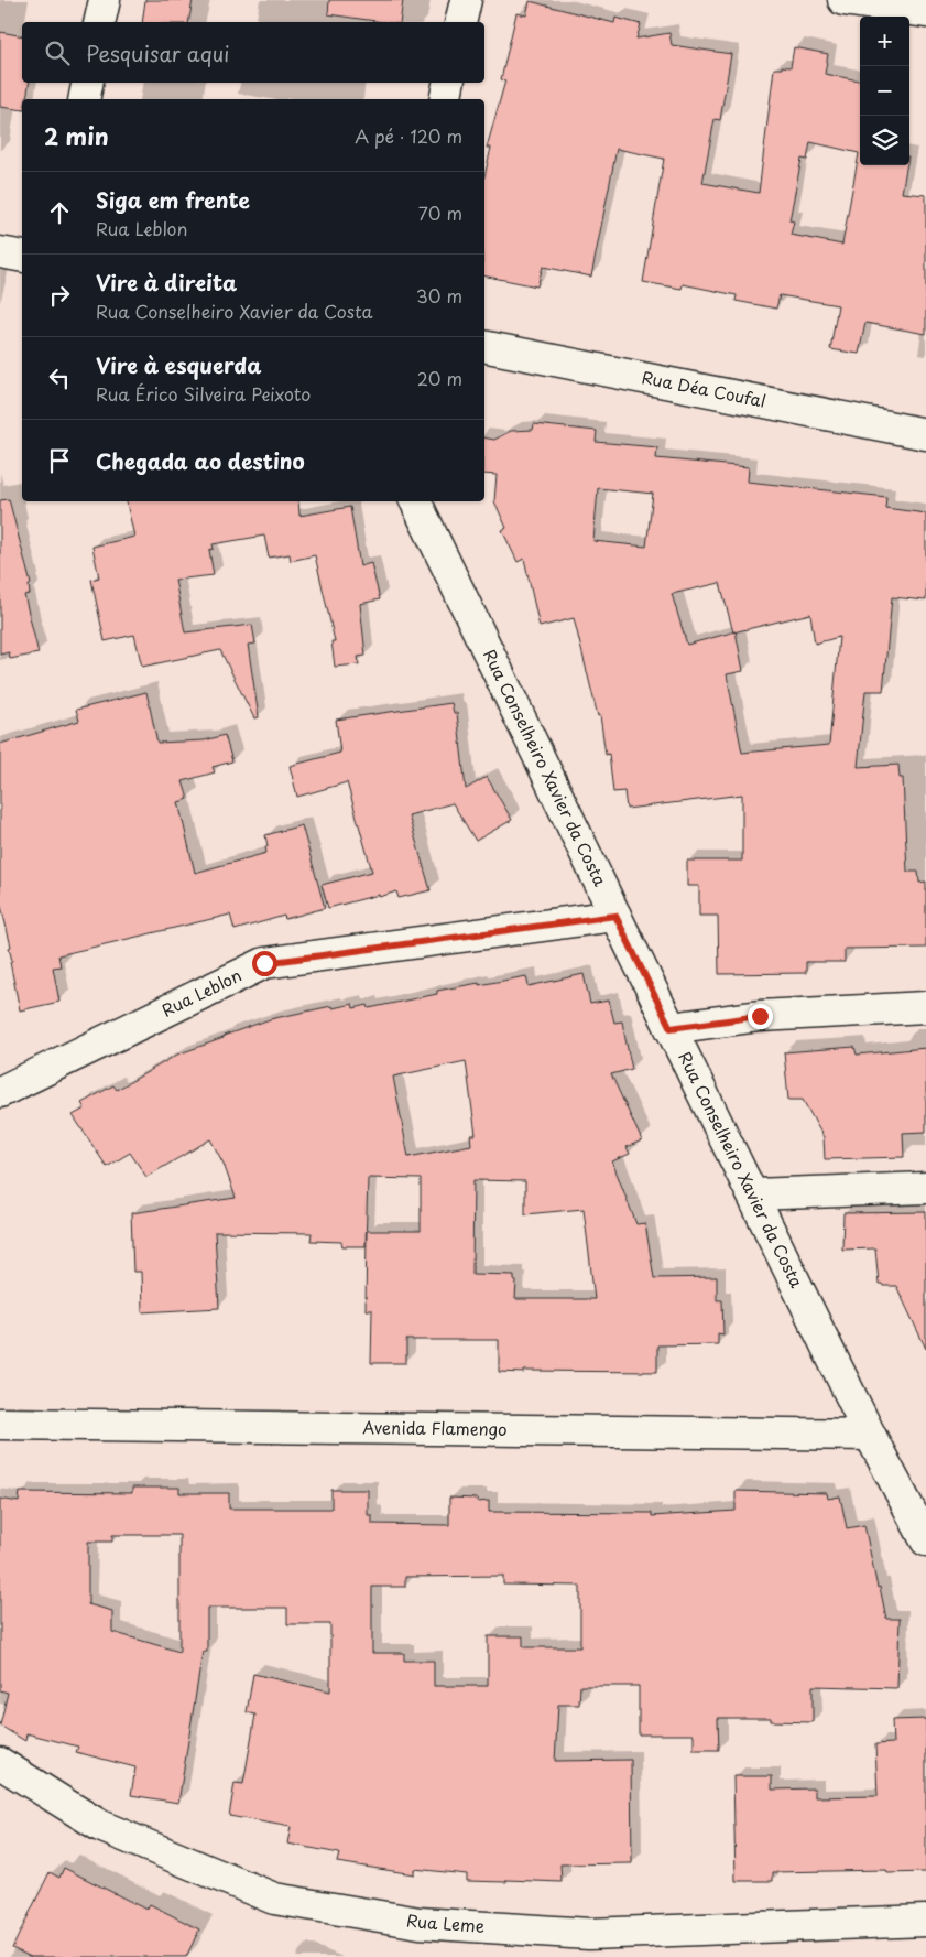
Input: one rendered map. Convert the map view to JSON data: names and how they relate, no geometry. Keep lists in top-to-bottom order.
{
  "streets": {
    "street": [
      "Rua Déa Coufal",
      "Rua Conselheiro Xavier da Costa",
      "Rua Leblon",
      "Avenida Flamengo",
      "Rua Leme"
    ]
  },
  "crossings": [
    ["Rua Conselheiro Xavier da Costa", "Rua Leblon"],
    ["Rua Conselheiro Xavier da Costa", "Avenida Flamengo"]
  ],
  "page": {
    "map_buttons": ["+", "−"],
    "search": "Pesquisar aqui",
    "heading": ["2 min", "A pé · 120 m"],
    "list": [
      ["Siga em frente", "Rua Leblon", "70 m"],
      ["Vire à direita", "Rua Conselheiro Xavier da Costa", "30 m"],
      ["Vire à esquerda", "Rua Érico Silveira Peixoto", "20 m"],
      "Chegada ao destino"
    ]
  }
}
